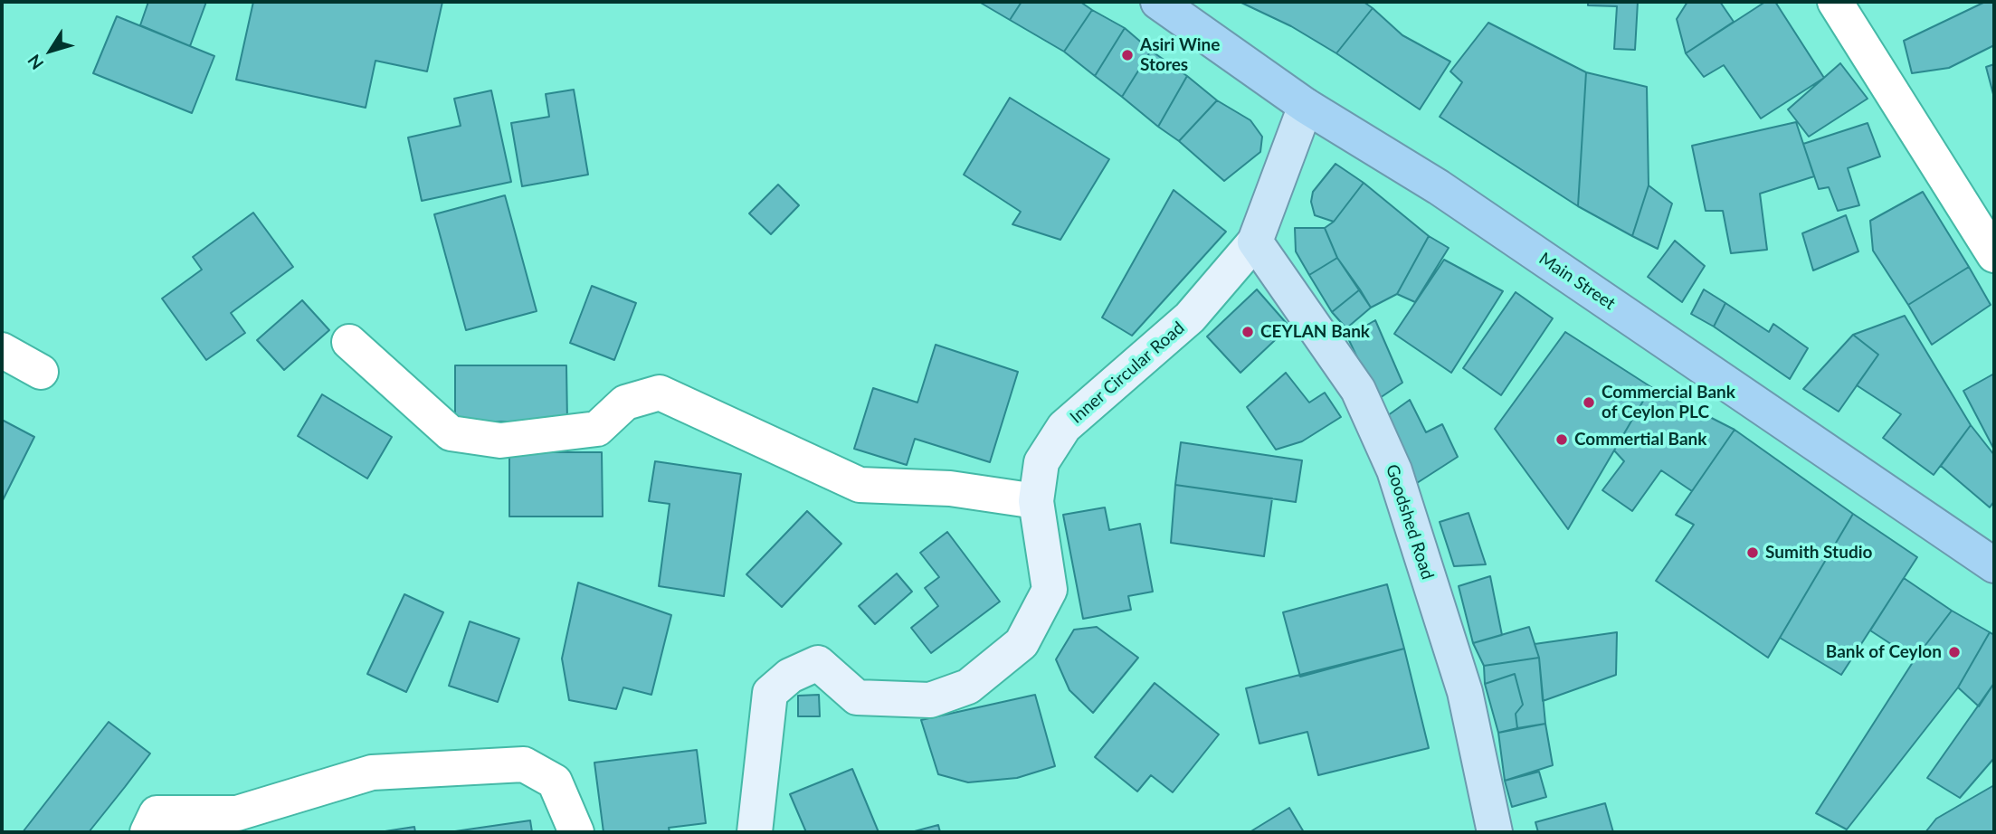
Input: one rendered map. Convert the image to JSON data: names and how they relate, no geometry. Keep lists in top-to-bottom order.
{
  "streets": {
    "highway": ["Main Street"],
    "main road": ["Inner Circular Road", "Goodshed Road"]
  },
  "crossings": [
    ["Main Street", "Inner Circular Road"],
    ["Inner Circular Road", "Goodshed Road"]
  ],
  "places": [
    "Asiri Wine Stores",
    "CEYLAN Bank",
    "Commercial Bank of Ceylon PLC",
    "Commertial Bank",
    "Sumith Studio",
    "Bank of Ceylon"
  ],
  "north": "bottom left"
}
